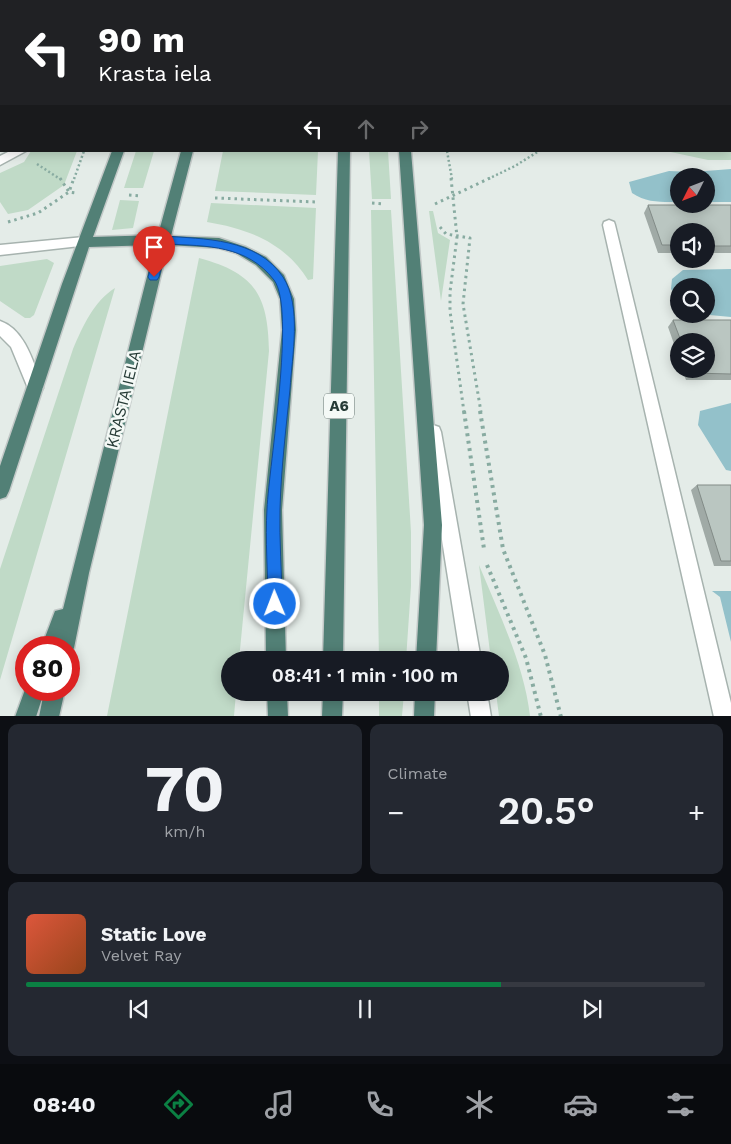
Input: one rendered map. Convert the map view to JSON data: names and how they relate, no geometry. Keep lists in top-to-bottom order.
{
  "streets": {
    "highway": ["KRASTA IELA", "A6"]
  },
  "north": "bottom left",
  "page": {
    "turn": ["90 m", "Krasta iela"],
    "limit": "80",
    "trip": "08:41 · 1 min · 100 m",
    "tile": [
      ["70", "km/h"],
      "Climate"
    ],
    "heat": ["−", "20.5°", "+"],
    "song": ["Static Love", "Velvet Ray"],
    "tabs": "08:40"
  }
}
